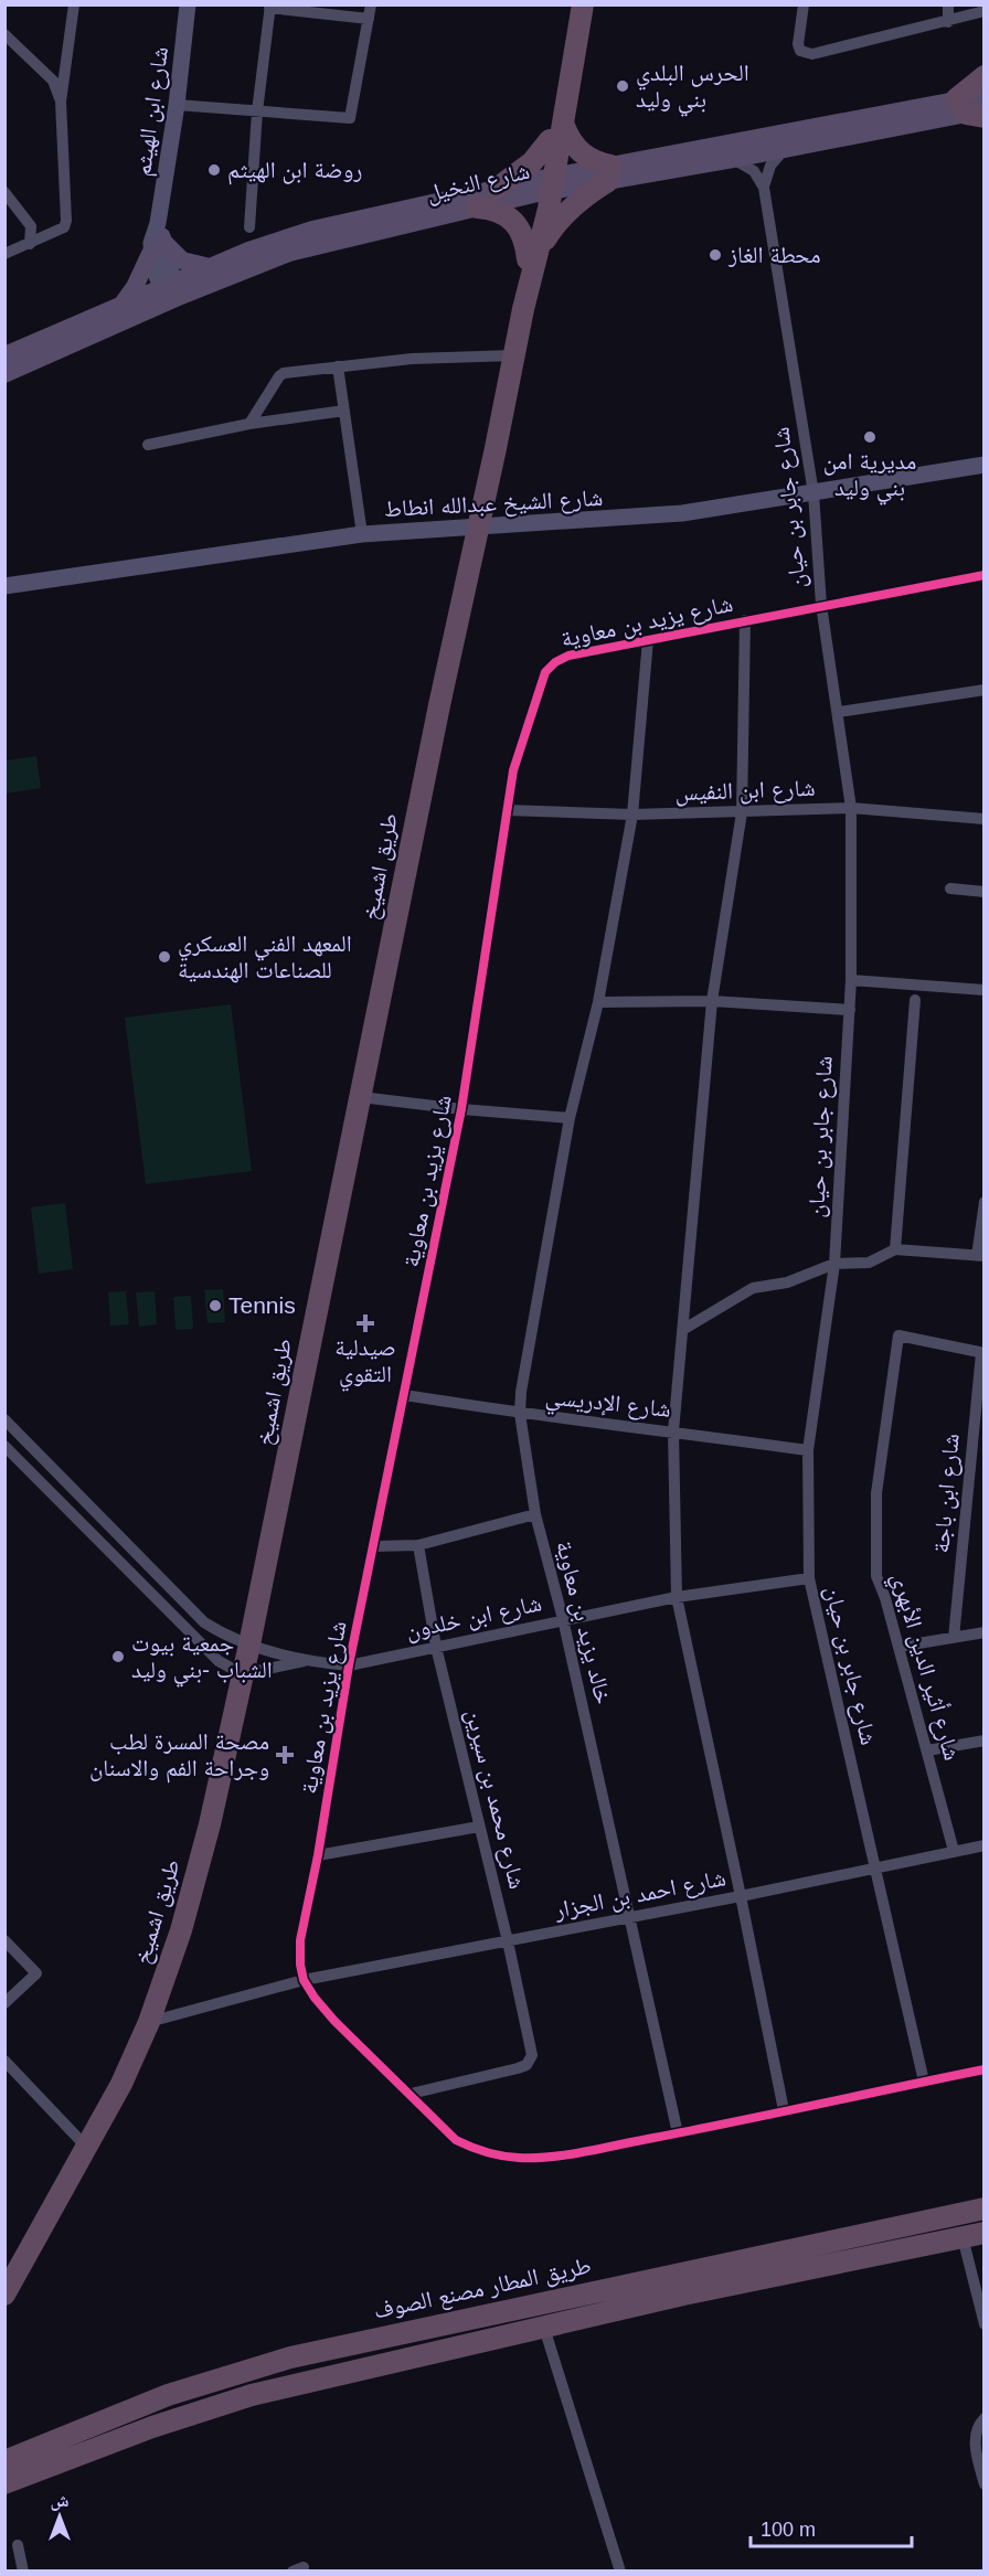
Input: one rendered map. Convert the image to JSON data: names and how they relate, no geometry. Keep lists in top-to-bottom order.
{
  "streets": {
    "highway": ["طريق اشميخ", "طريق المطار مصنع الصوف"],
    "main road": ["شارع ابن الهيثم", "شارع النخيل", "شارع الشيخ عبدالله انطاط"],
    "street": [
      "شارع جابر بن حيان",
      "شارع يزيد بن معاوية",
      "شارع ابن النفيس",
      "شارع الإدريسي",
      "شارع ابن باجة",
      "شارع ابن خلدون",
      "خالد يزيد بن معاوية",
      "شارع أثير الدين الأبهري",
      "شارع محمد بن سيرين",
      "شارع احمد بن الجزار"
    ]
  },
  "crossings": [
    ["شارع النخيل", "طريق اشميخ"],
    ["شارع الشيخ عبدالله انطاط", "شارع جابر بن حيان"],
    ["شارع الشيخ عبدالله انطاط", "طريق اشميخ"],
    ["شارع جابر بن حيان", "شارع يزيد بن معاوية"],
    ["شارع جابر بن حيان", "شارع ابن النفيس"],
    ["شارع جابر بن حيان", "شارع الإدريسي"],
    ["شارع جابر بن حيان", "شارع ابن خلدون"],
    ["شارع جابر بن حيان", "شارع احمد بن الجزار"],
    ["شارع يزيد بن معاوية", "شارع ابن النفيس"],
    ["شارع يزيد بن معاوية", "شارع الإدريسي"],
    ["شارع يزيد بن معاوية", "شارع ابن خلدون"],
    ["شارع يزيد بن معاوية", "خالد يزيد بن معاوية"],
    ["شارع يزيد بن معاوية", "شارع احمد بن الجزار"],
    ["شارع ابن النفيس", "خالد يزيد بن معاوية"],
    ["طريق اشميخ", "شارع احمد بن الجزار"],
    ["شارع الإدريسي", "خالد يزيد بن معاوية"],
    ["شارع ابن باجة", "شارع أثير الدين الأبهري"],
    ["شارع ابن خلدون", "خالد يزيد بن معاوية"],
    ["شارع ابن خلدون", "شارع محمد بن سيرين"],
    ["خالد يزيد بن معاوية", "شارع احمد بن الجزار"],
    ["شارع أثير الدين الأبهري", "شارع احمد بن الجزار"],
    ["شارع محمد بن سيرين", "شارع احمد بن الجزار"]
  ],
  "places": {
    "other": [
      "الحرس البلدي بني وليد",
      "روضة ابن الهيثم",
      "محطة الغاز",
      "مديرية امن بني وليد",
      "المعهد الفني العسكري للصناعات الهندسية",
      "Tennis",
      "جمعية بيوت الشباب -بني وليد"
    ],
    "health": ["صيدلية التقوي", "مصحة المسرة لطب وجراحة الفم والاسنان"]
  },
  "scale_bar": "100 m",
  "north": "top"
}
